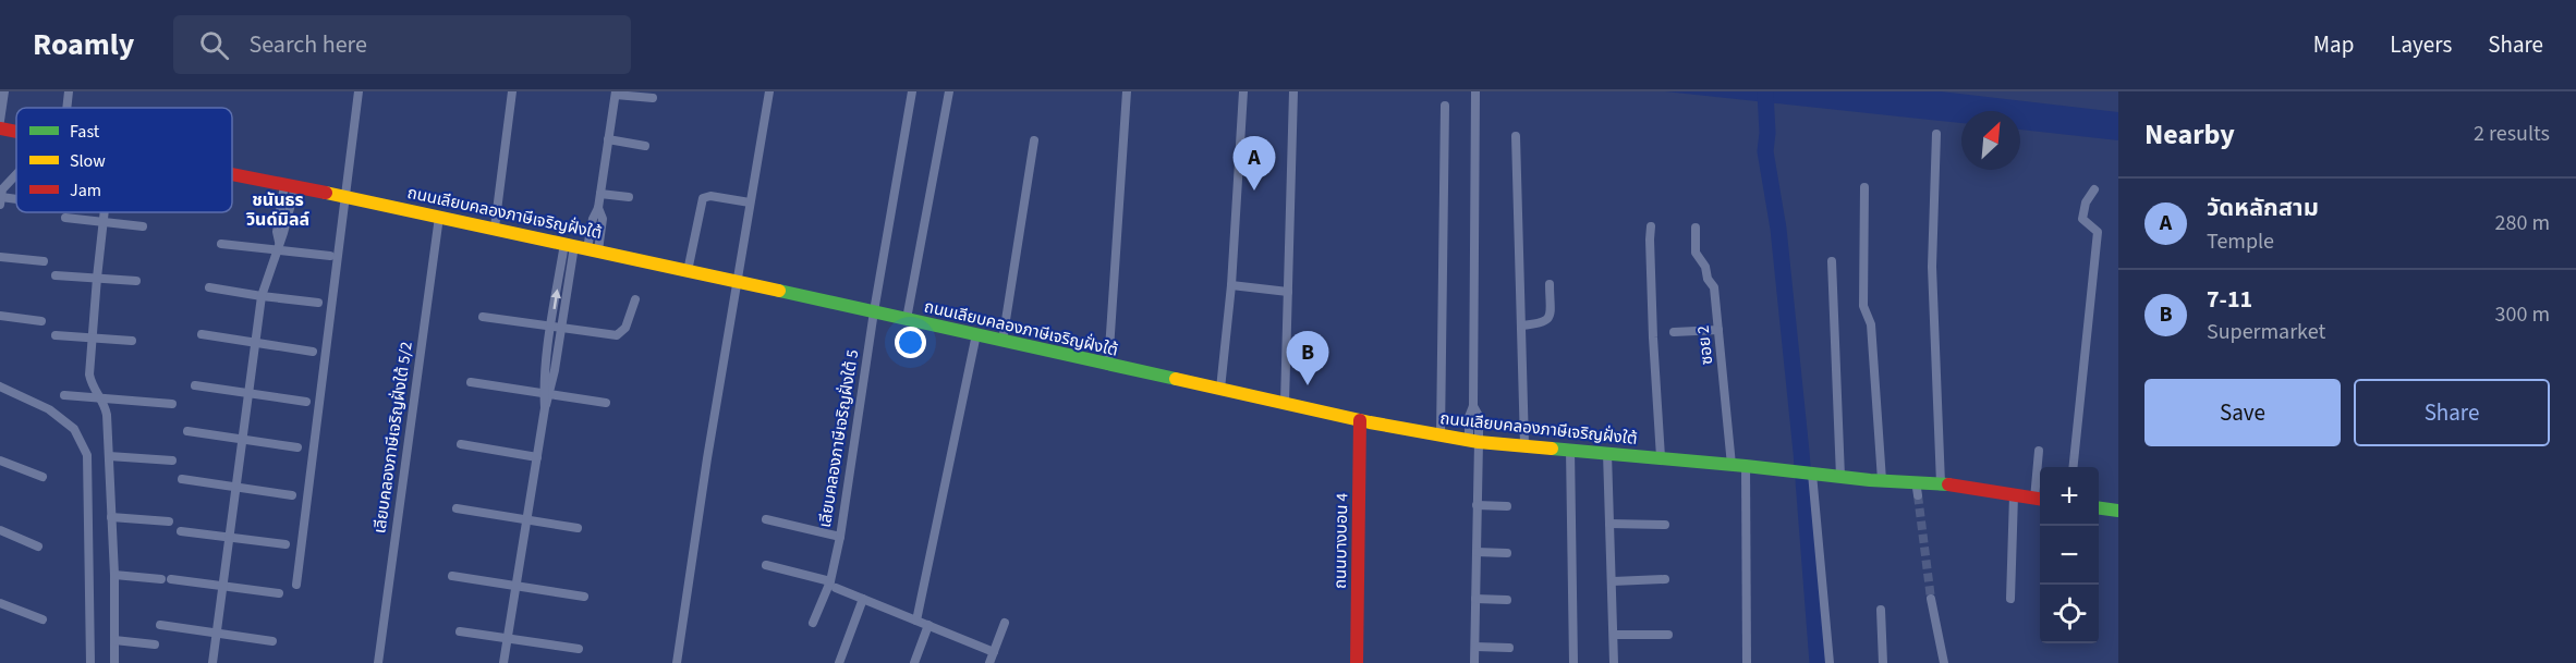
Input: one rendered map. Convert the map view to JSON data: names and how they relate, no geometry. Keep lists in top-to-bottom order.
{
  "streets": {
    "street": [
      "ถนนเลียบคลองภาษีเจริญฝั่งใต้",
      "ซอย 2",
      "เลียบคลองภาษีเจริญฝั่งใต้ 5/2",
      "เลียบคลองภาษีเจริญฝั่งใต้ 5",
      "ถนนบางบอน 4"
    ]
  },
  "crossings": [
    ["ถนนเลียบคลองภาษีเจริญฝั่งใต้", "ซอย 2"],
    ["ถนนเลียบคลองภาษีเจริญฝั่งใต้", "เลียบคลองภาษีเจริญฝั่งใต้ 5/2"],
    ["ถนนเลียบคลองภาษีเจริญฝั่งใต้", "เลียบคลองภาษีเจริญฝั่งใต้ 5"],
    ["ถนนเลียบคลองภาษีเจริญฝั่งใต้", "ถนนบางบอน 4"]
  ],
  "districts": ["ชนันธร วินด์มิลล์"],
  "legend": ["Fast", "Slow", "Jam"],
  "north": "top right",
  "page": {
    "header": "Roamly",
    "search": "Search here",
    "nav": ["Map", "Layers", "Share"],
    "heading": ["Nearby", "2 results"],
    "pins": ["A", "B"],
    "list": [
      {
        "mark": "A",
        "name": "วัดหลักสาม",
        "note": "Temple",
        "value": "280 m"
      },
      {
        "mark": "B",
        "name": "7-11",
        "note": "Supermarket",
        "value": "300 m"
      }
    ],
    "buttons": ["Save", "Share"],
    "map_buttons": ["+", "−"]
  }
}
